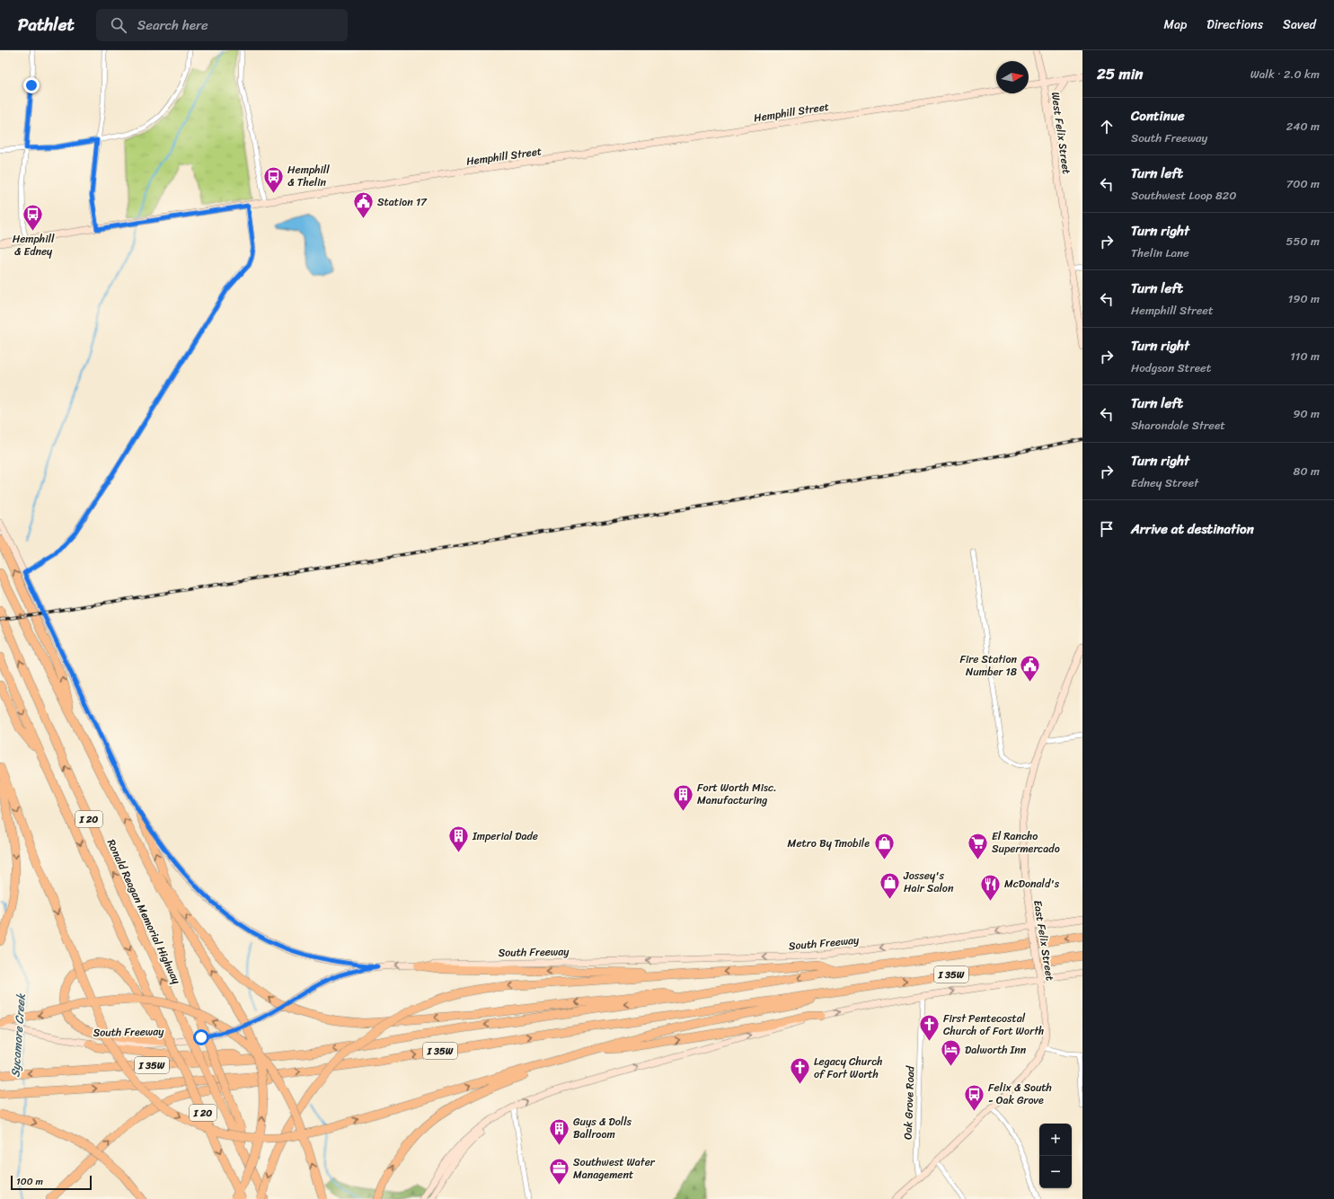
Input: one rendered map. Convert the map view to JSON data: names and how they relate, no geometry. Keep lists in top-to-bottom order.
{
  "streets": {
    "highway": ["I 20", "Ronald Reagan Memorial Highway", "I 35W"],
    "main road": [
      "Hemphill Street",
      "West Felix Street",
      "East Felix Street",
      "South Freeway"
    ],
    "street": ["Oak Grove Road"]
  },
  "crossings": [
    ["East Felix Street", "South Freeway"],
    ["East Felix Street", "Oak Grove Road"]
  ],
  "one_way": ["South Freeway"],
  "water": ["Sycamore Creek"],
  "places": {
    "bus stop": ["Hemphill & Thelin", "Hemphill & Edney", "Felix & South - Oak Grove"],
    "public building": ["Station 17", "Fire Station Number 18"],
    "building": ["Fort Worth Misc. Manufacturing", "Imperial Dade", "Guys & Dolls Ballroom"],
    "supermarket": ["El Rancho Supermercado"],
    "shop": ["Metro By Tmobile", "Jossey's Hair Salon"],
    "restaurant": ["McDonald's"],
    "church": ["First Pentecostal Church of Fort Worth", "Legacy Church of Fort Worth"],
    "hotel": ["Dalworth Inn"],
    "office": ["Southwest Water Management"]
  },
  "scale_bar": "100 m",
  "north": "right",
  "page": {
    "header": "Pathlet",
    "search": "Search here",
    "nav": ["Map", "Directions", "Saved"],
    "heading": ["25 min", "Walk · 2.0 km"],
    "list": [
      ["Continue", "South Freeway", "240 m"],
      ["Turn left", "Southwest Loop 820", "700 m"],
      ["Turn right", "Thelin Lane", "550 m"],
      ["Turn left", "Hemphill Street", "190 m"],
      ["Turn right", "Hodgson Street", "110 m"],
      ["Turn left", "Sharondale Street", "90 m"],
      ["Turn right", "Edney Street", "80 m"],
      "Arrive at destination"
    ],
    "map_buttons": ["+", "−"],
    "scale": "100 m"
  }
}
